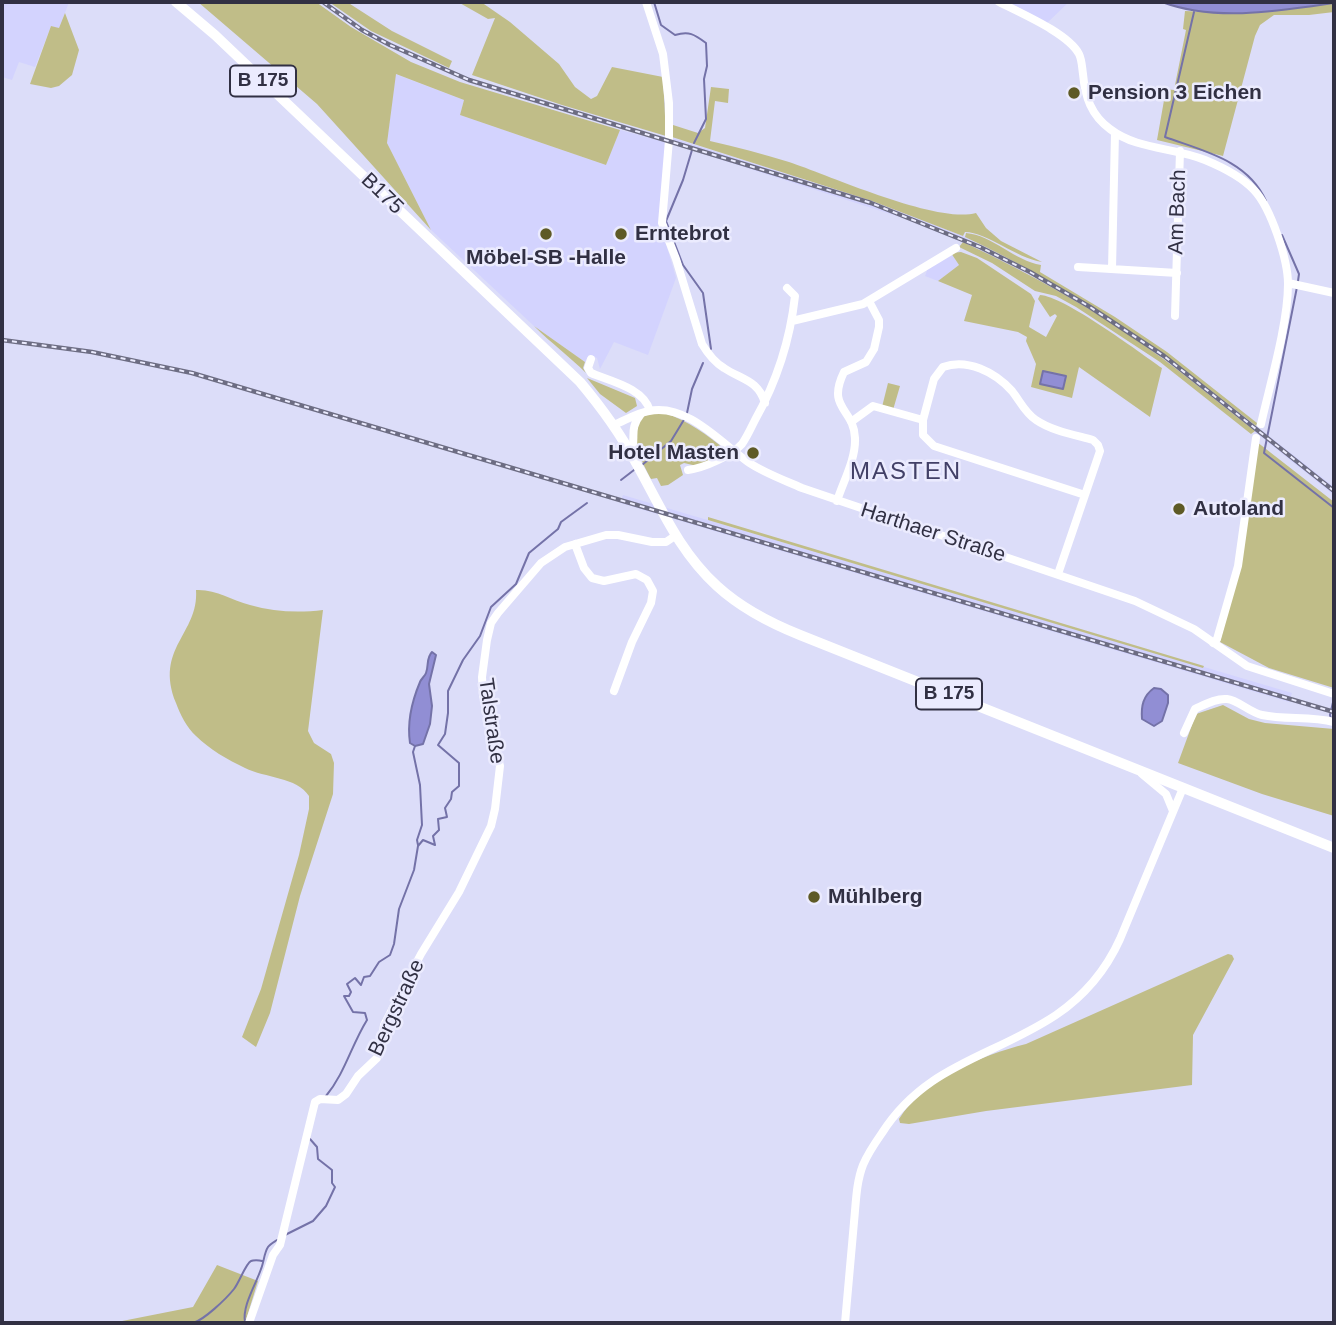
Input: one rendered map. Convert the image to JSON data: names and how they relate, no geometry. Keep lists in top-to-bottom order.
{
  "streets": {
    "main road": ["B 175", "B175"],
    "street": [
      "Am Bach",
      "Harthaer Straße",
      "Talstraße",
      "Bergstraße"
    ]
  },
  "crossings": [
    ["B 175", "B175"],
    ["B 175", "Talstraße"],
    ["Talstraße", "Bergstraße"]
  ],
  "districts": ["MASTEN"],
  "places": [
    "Pension 3 Eichen",
    "Möbel-SB -Halle",
    "Erntebrot",
    "Hotel Masten",
    "Autoland",
    "Mühlberg"
  ]
}
